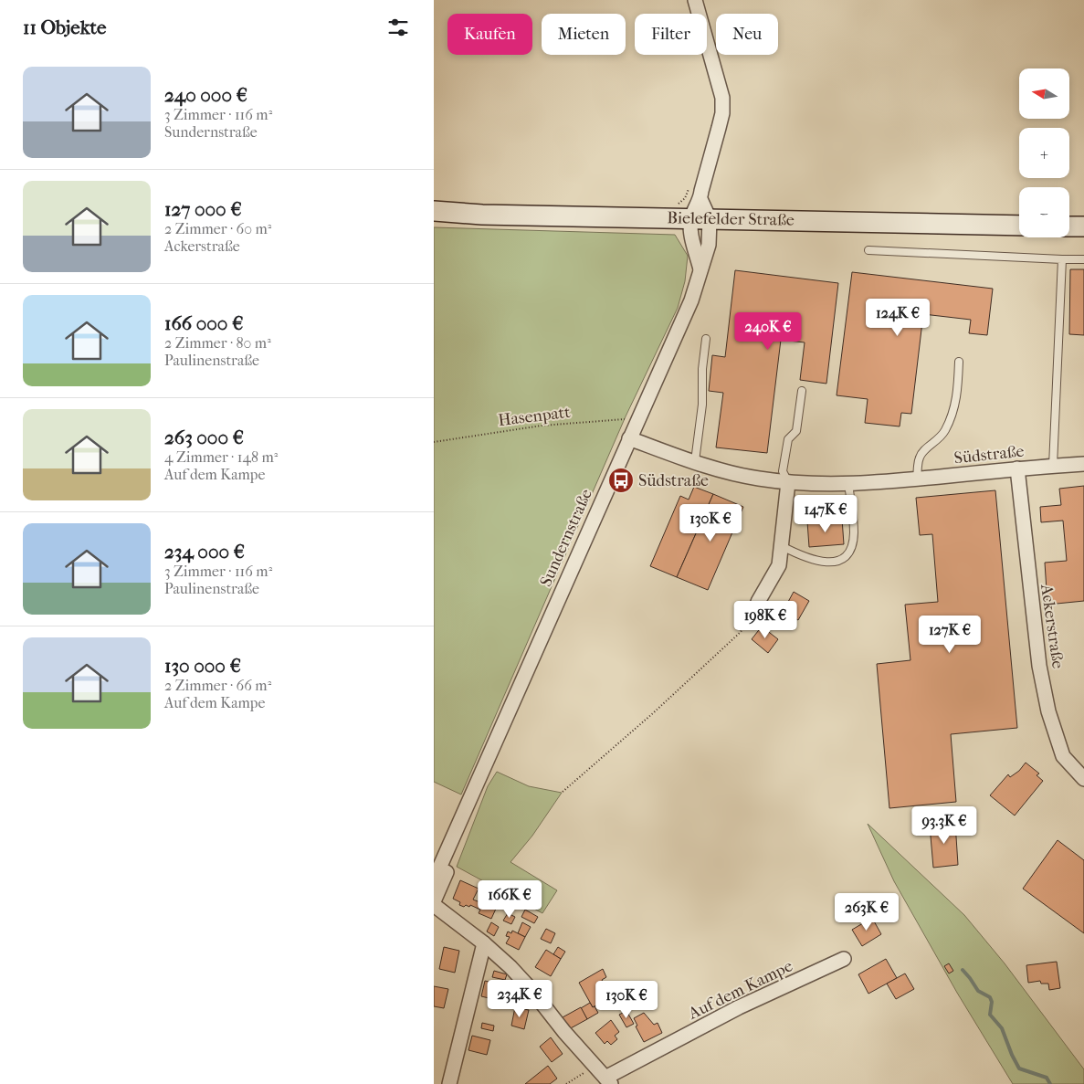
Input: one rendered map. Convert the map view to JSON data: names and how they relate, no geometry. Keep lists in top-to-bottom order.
{
  "streets": {
    "main road": ["Bielefelder Straße"],
    "street": [
      "Südstraße",
      "Sundernstraße",
      "Ackerstraße",
      "Auf dem Kampe"
    ],
    "path": ["Hasenpatt"]
  },
  "crossings": [
    ["Bielefelder Straße", "Sundernstraße"],
    ["Hasenpatt", "Sundernstraße"],
    ["Südstraße", "Sundernstraße"],
    ["Südstraße", "Ackerstraße"]
  ],
  "places": {
    "bus stop": ["Südstraße"]
  },
  "north": "left",
  "page": {
    "heading": "11 Objekte",
    "chip": [
      "Kaufen",
      "Mieten",
      "Filter",
      "Neu"
    ],
    "list": [
      {
        "name": "240 000 €",
        "note": "3 Zimmer · 116 m² · Sundernstraße"
      },
      {
        "name": "127 000 €",
        "note": "2 Zimmer · 60 m² · Ackerstraße"
      },
      {
        "name": "166 000 €",
        "note": "2 Zimmer · 80 m² · Paulinenstraße"
      },
      {
        "name": "263 000 €",
        "note": "4 Zimmer · 148 m² · Auf dem Kampe"
      },
      {
        "name": "234 000 €",
        "note": "3 Zimmer · 116 m² · Paulinenstraße"
      },
      {
        "name": "130 000 €",
        "note": "2 Zimmer · 66 m² · Auf dem Kampe"
      }
    ],
    "map_buttons": ["+", "−"],
    "price": [
      "124K €",
      "240K €",
      "147K €",
      "130K €",
      "198K €",
      "127K €",
      "93.3K €",
      "166K €",
      "263K €",
      "234K €",
      "130K €"
    ]
  }
}
